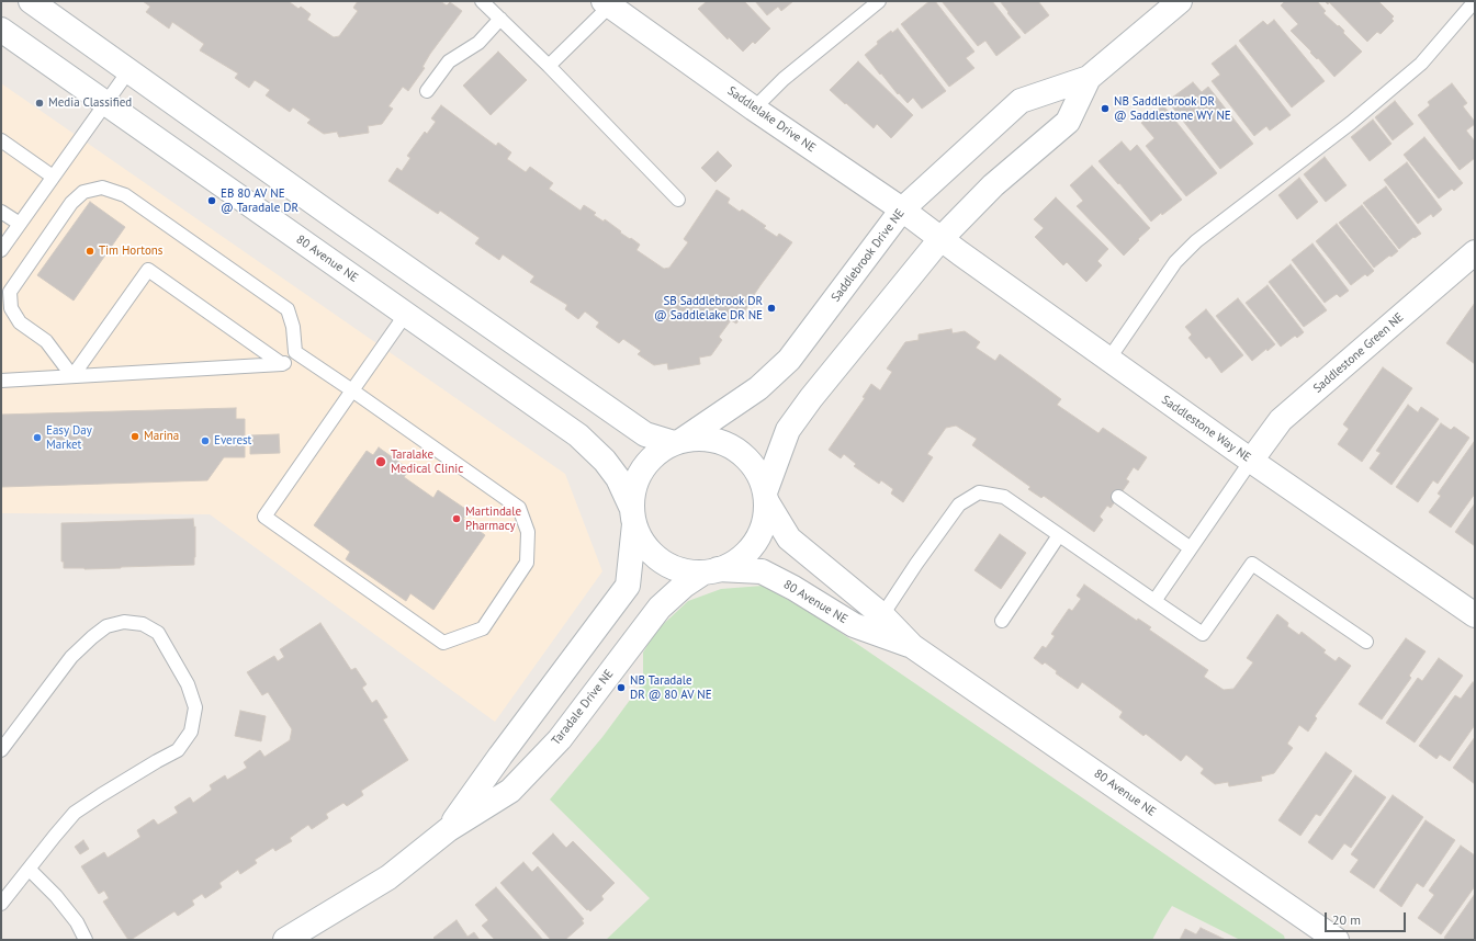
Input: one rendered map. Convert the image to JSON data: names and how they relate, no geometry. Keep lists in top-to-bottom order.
{
  "streets": {
    "street": [
      "Saddlelake Drive NE",
      "Saddlebrook Drive NE",
      "80 Avenue NE",
      "Saddlestone Green NE",
      "Saddlestone Way NE",
      "Taradale Drive NE"
    ]
  },
  "crossings": [
    ["Saddlelake Drive NE", "Saddlebrook Drive NE"],
    ["Saddlelake Drive NE", "Saddlestone Way NE"],
    ["Saddlebrook Drive NE", "80 Avenue NE"],
    ["Saddlebrook Drive NE", "Saddlestone Way NE"],
    ["Saddlebrook Drive NE", "Taradale Drive NE"],
    ["80 Avenue NE", "Taradale Drive NE"],
    ["Saddlestone Green NE", "Saddlestone Way NE"]
  ],
  "places": [
    "Media Classified",
    "NB Saddlebrook DR @ Saddlestone WY NE",
    "EB 80 AV NE @ Taradale DR",
    "Tim Hortons",
    "SB Saddlebrook DR @ Saddlelake DR NE",
    "Marina",
    "Easy Day Market",
    "Everest",
    "Taralake Medical Clinic",
    "Martindale Pharmacy",
    "NB Taradale DR @ 80 AV NE"
  ],
  "scale_bar": "20 m"
}
